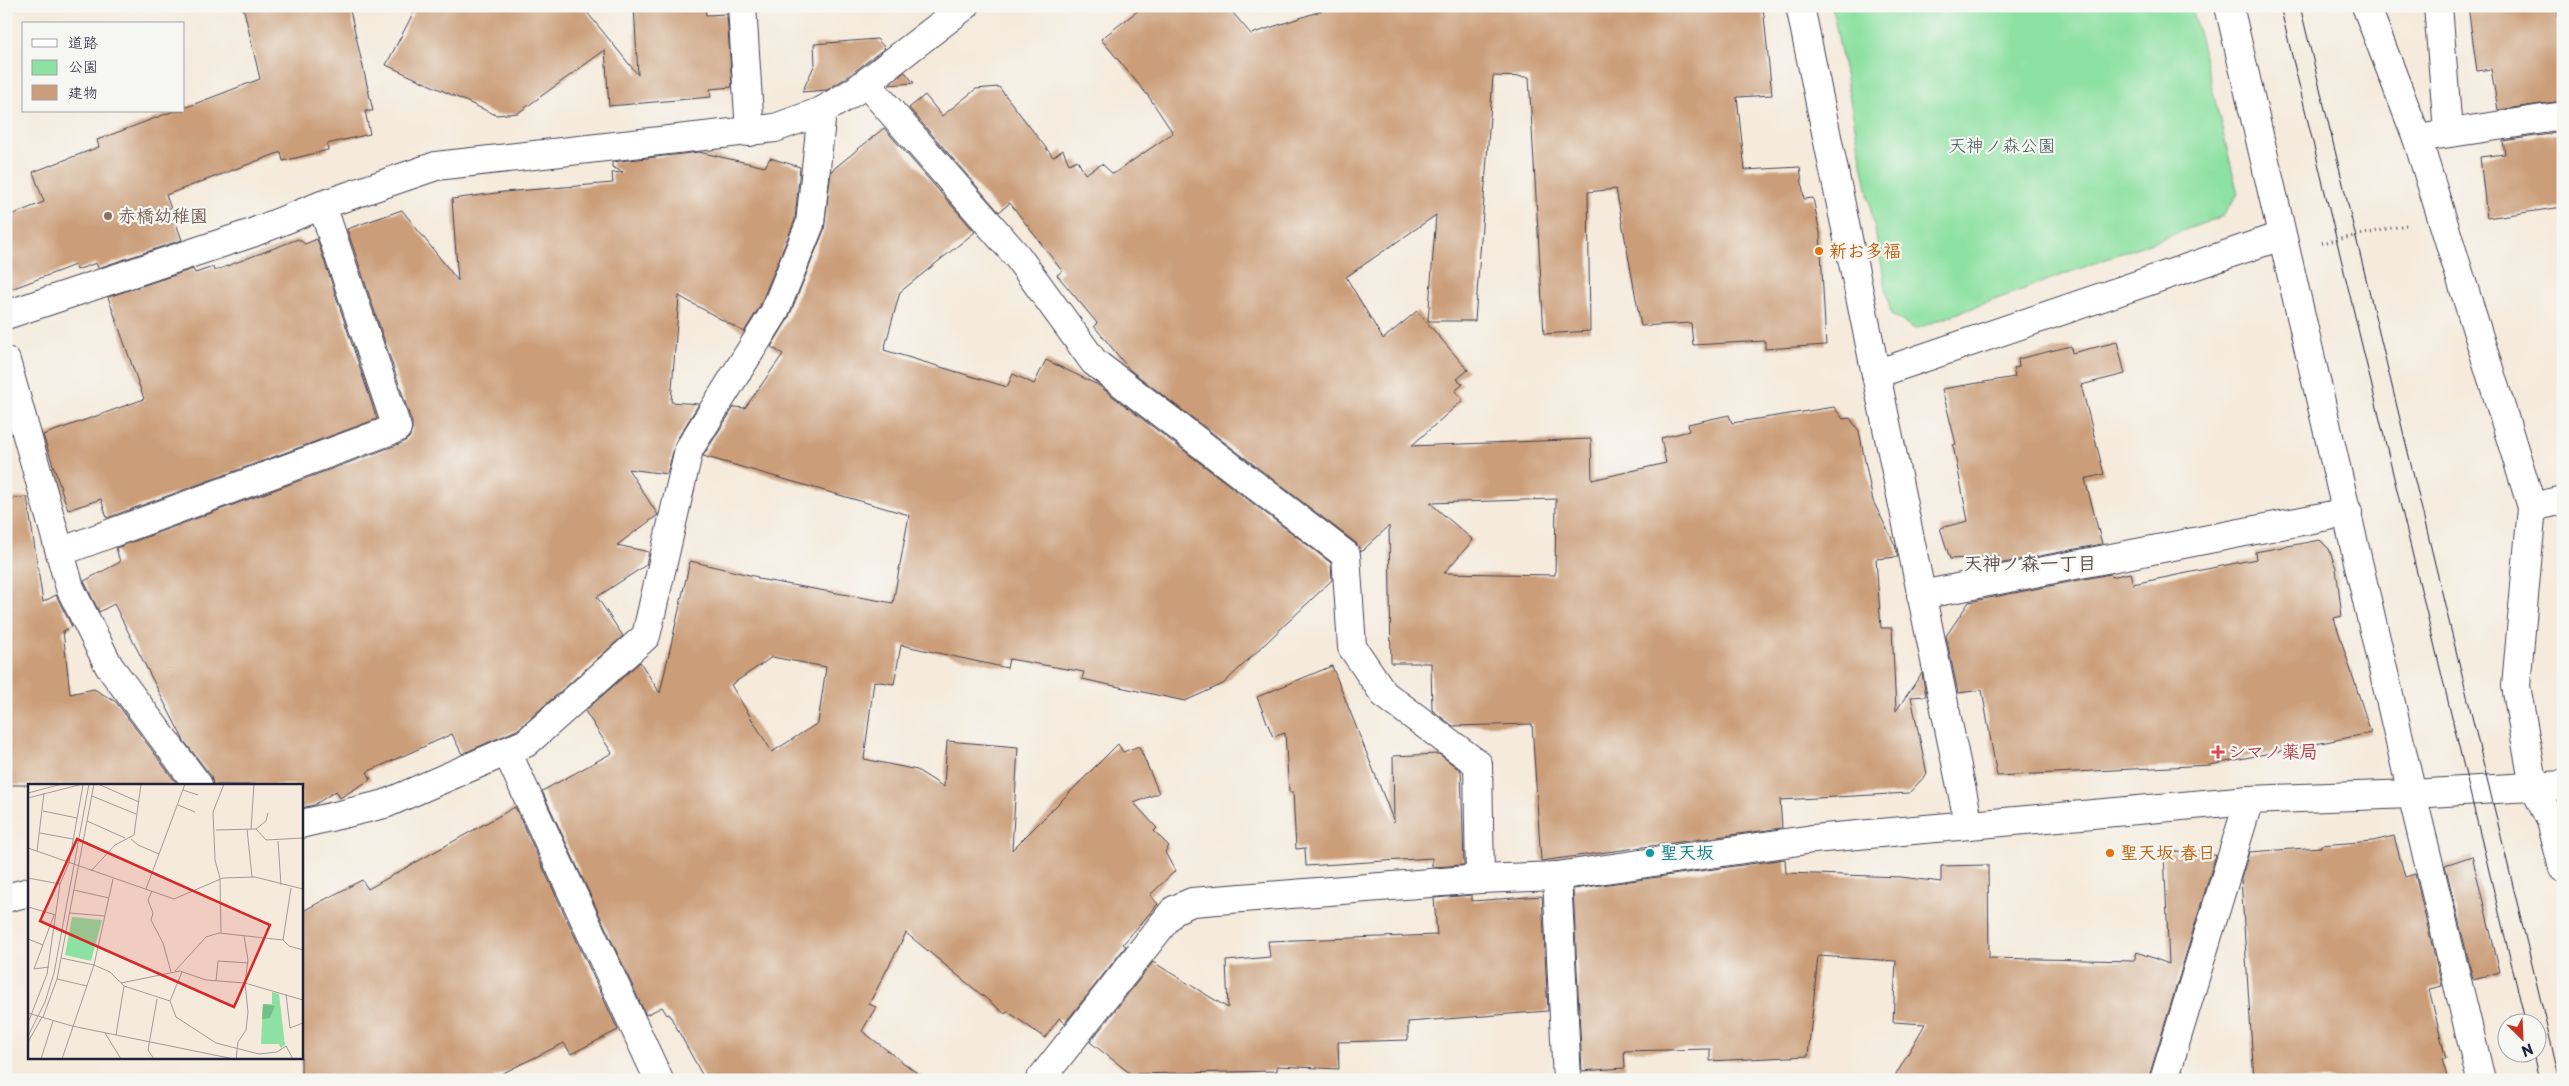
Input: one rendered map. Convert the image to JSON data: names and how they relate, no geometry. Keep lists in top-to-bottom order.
{
  "districts": ["天神ノ森一丁目"],
  "parks": ["天神ノ森公園"],
  "places": {
    "other": [
      "赤橋幼稚園",
      "新お多福",
      "聖天坂",
      "聖天坂 春日"
    ],
    "health": ["シマノ薬局"]
  },
  "legend": ["道路", "公園", "建物"],
  "north": "bottom right"
}
